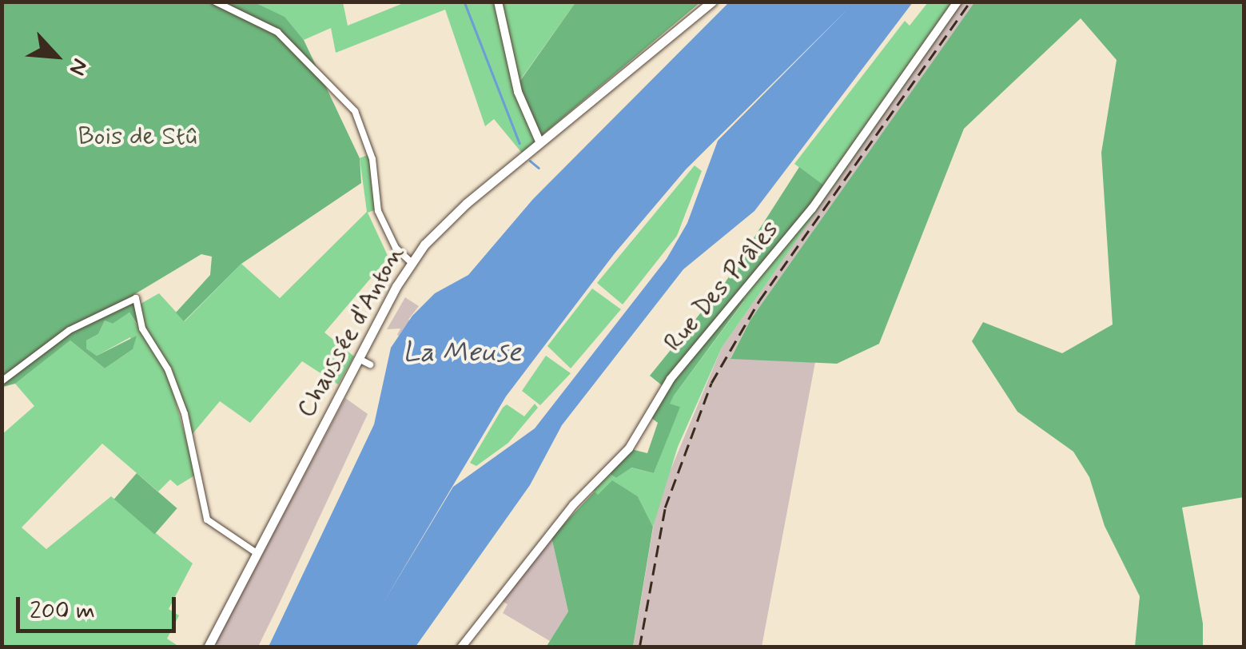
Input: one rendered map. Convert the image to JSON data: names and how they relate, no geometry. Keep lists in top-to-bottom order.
{
  "streets": {
    "main road": ["Chaussée d'Anton"],
    "street": ["Rue Des Prâles"]
  },
  "water": ["La Meuse"],
  "parks": ["Bois de Stû"],
  "scale_bar": "200 m",
  "north": "bottom right"
}
